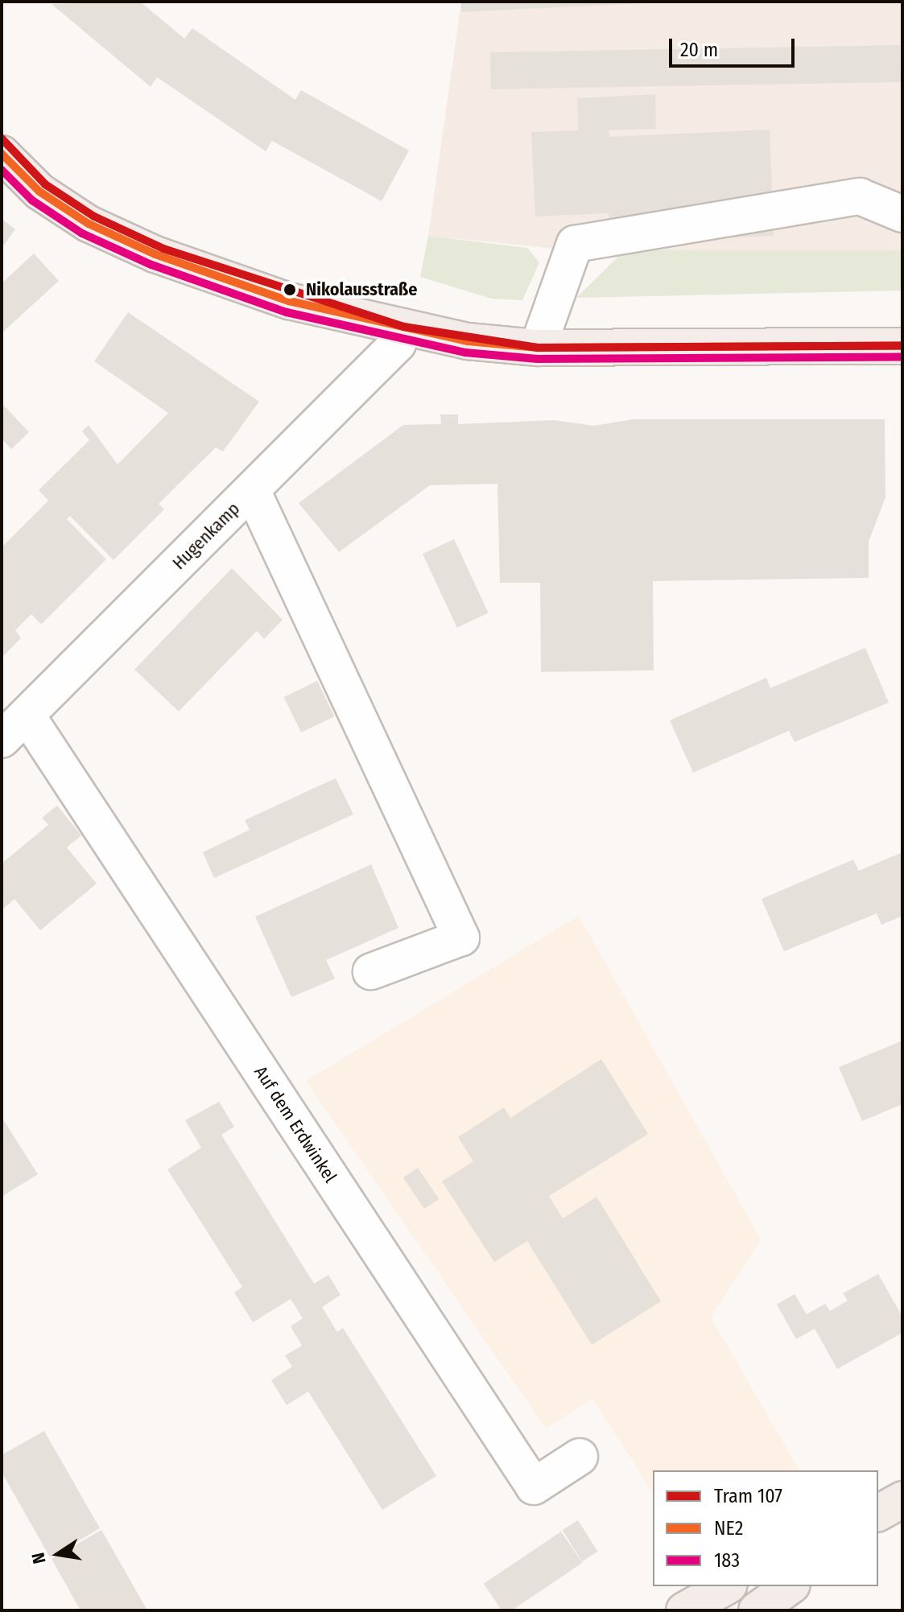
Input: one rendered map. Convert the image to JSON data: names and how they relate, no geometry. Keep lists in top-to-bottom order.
{
  "streets": {
    "street": ["Hugenkamp", "Auf dem Erdwinkel"]
  },
  "crossings": [
    ["Hugenkamp", "Auf dem Erdwinkel"]
  ],
  "places": ["Nikolausstraße"],
  "lines": ["tram line 107", "transit line NE2", "transit line 183"],
  "legend": ["Tram 107", "NE2", "183"],
  "scale_bar": "20 m",
  "north": "left"
}
